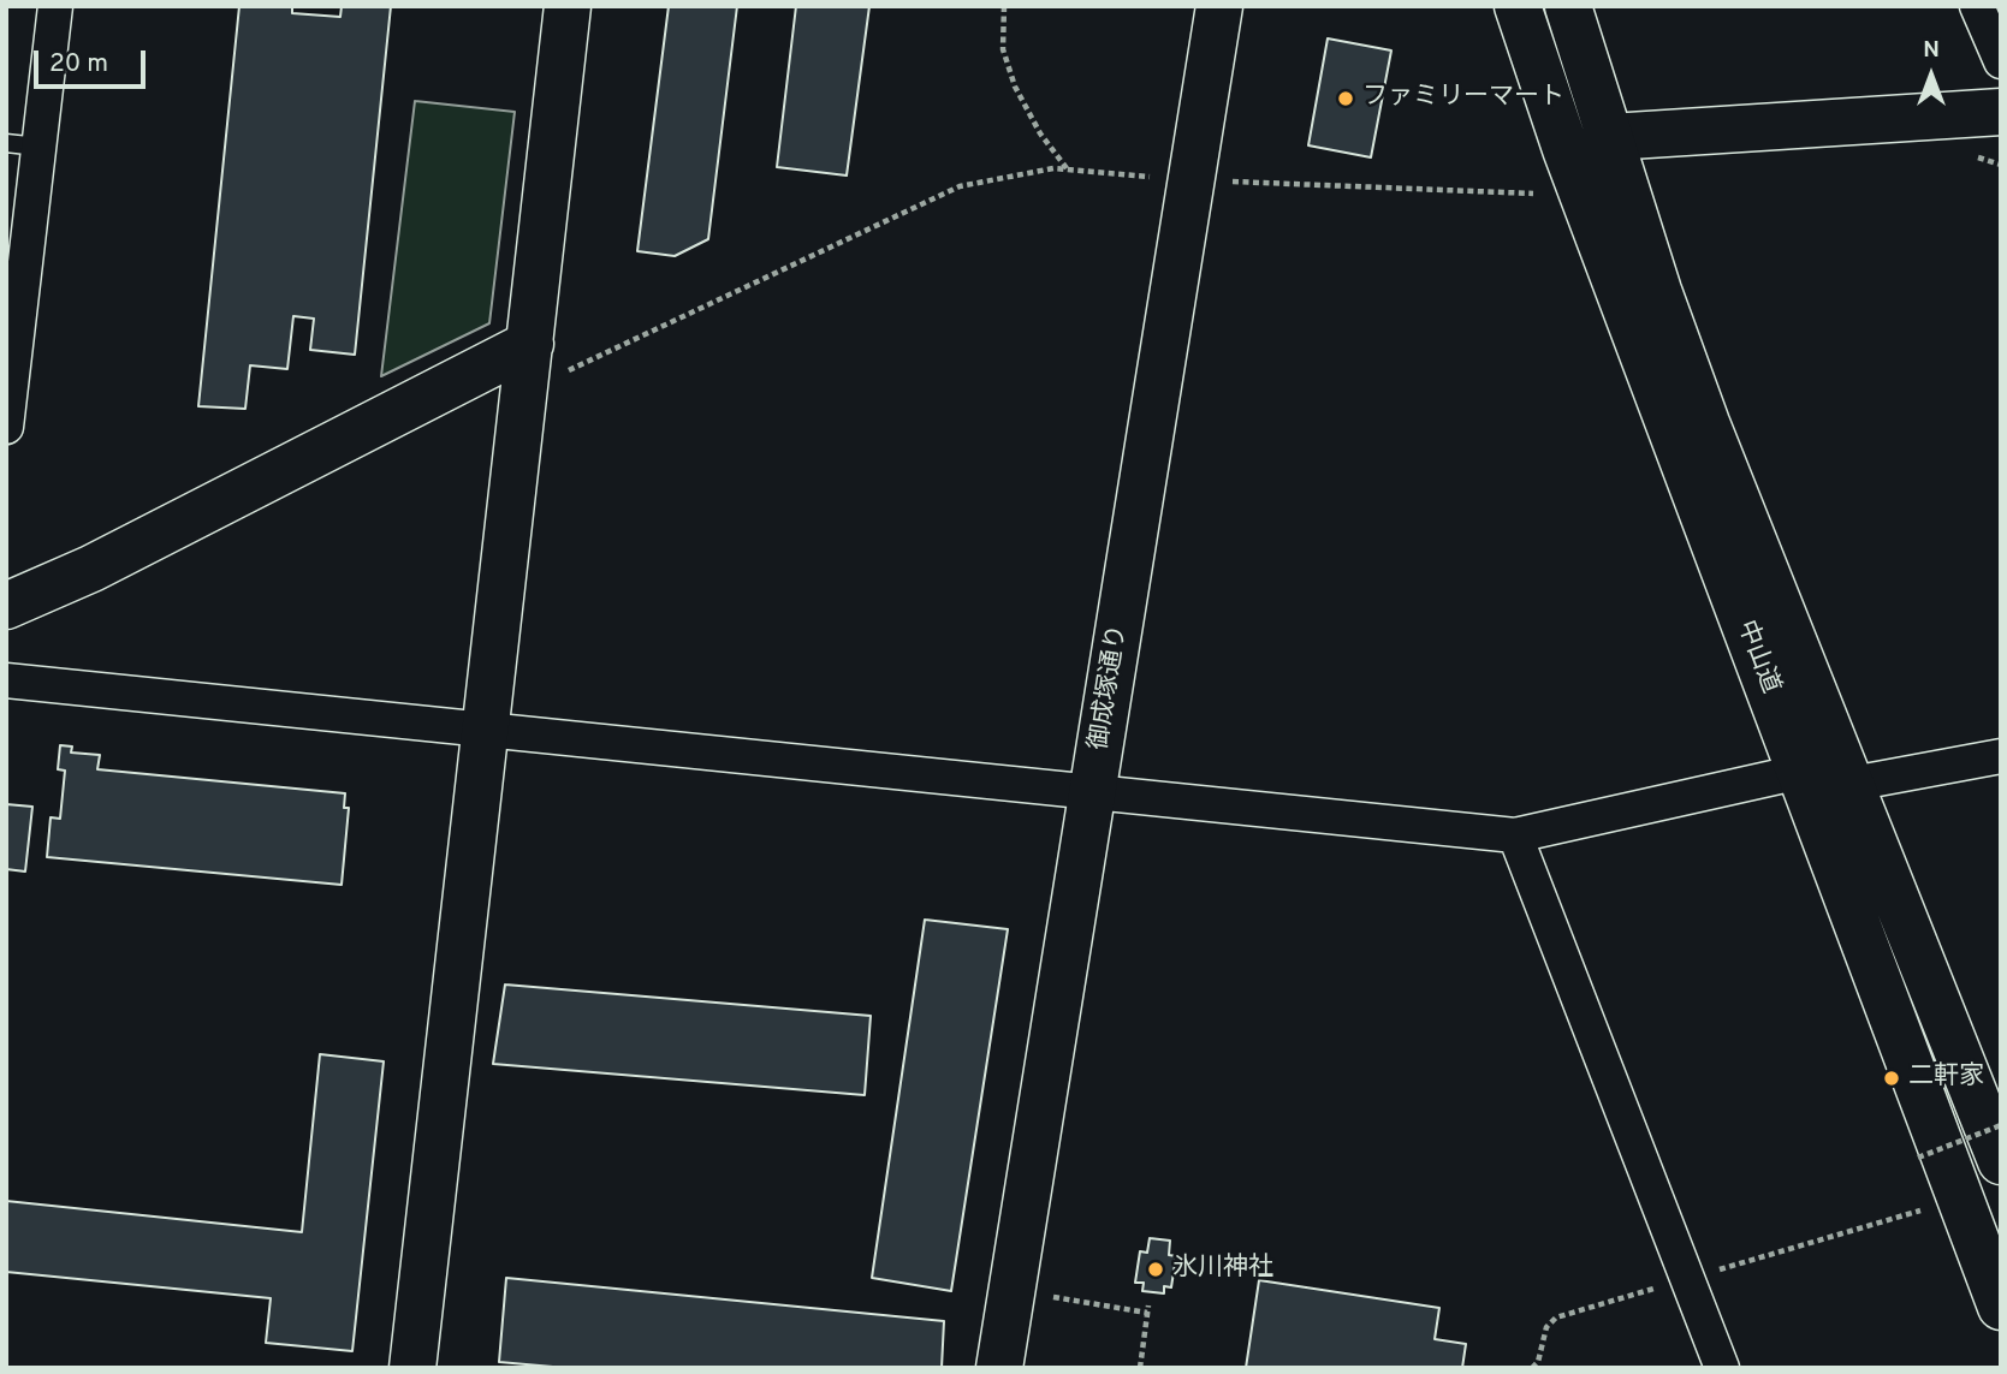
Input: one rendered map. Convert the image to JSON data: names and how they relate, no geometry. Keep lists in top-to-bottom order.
{
  "streets": {
    "main road": ["中山道", "御成塚通り"]
  },
  "places": ["ファミリーマート", "二軒家", "氷川神社"],
  "scale_bar": "20 m",
  "north": "top"
}
